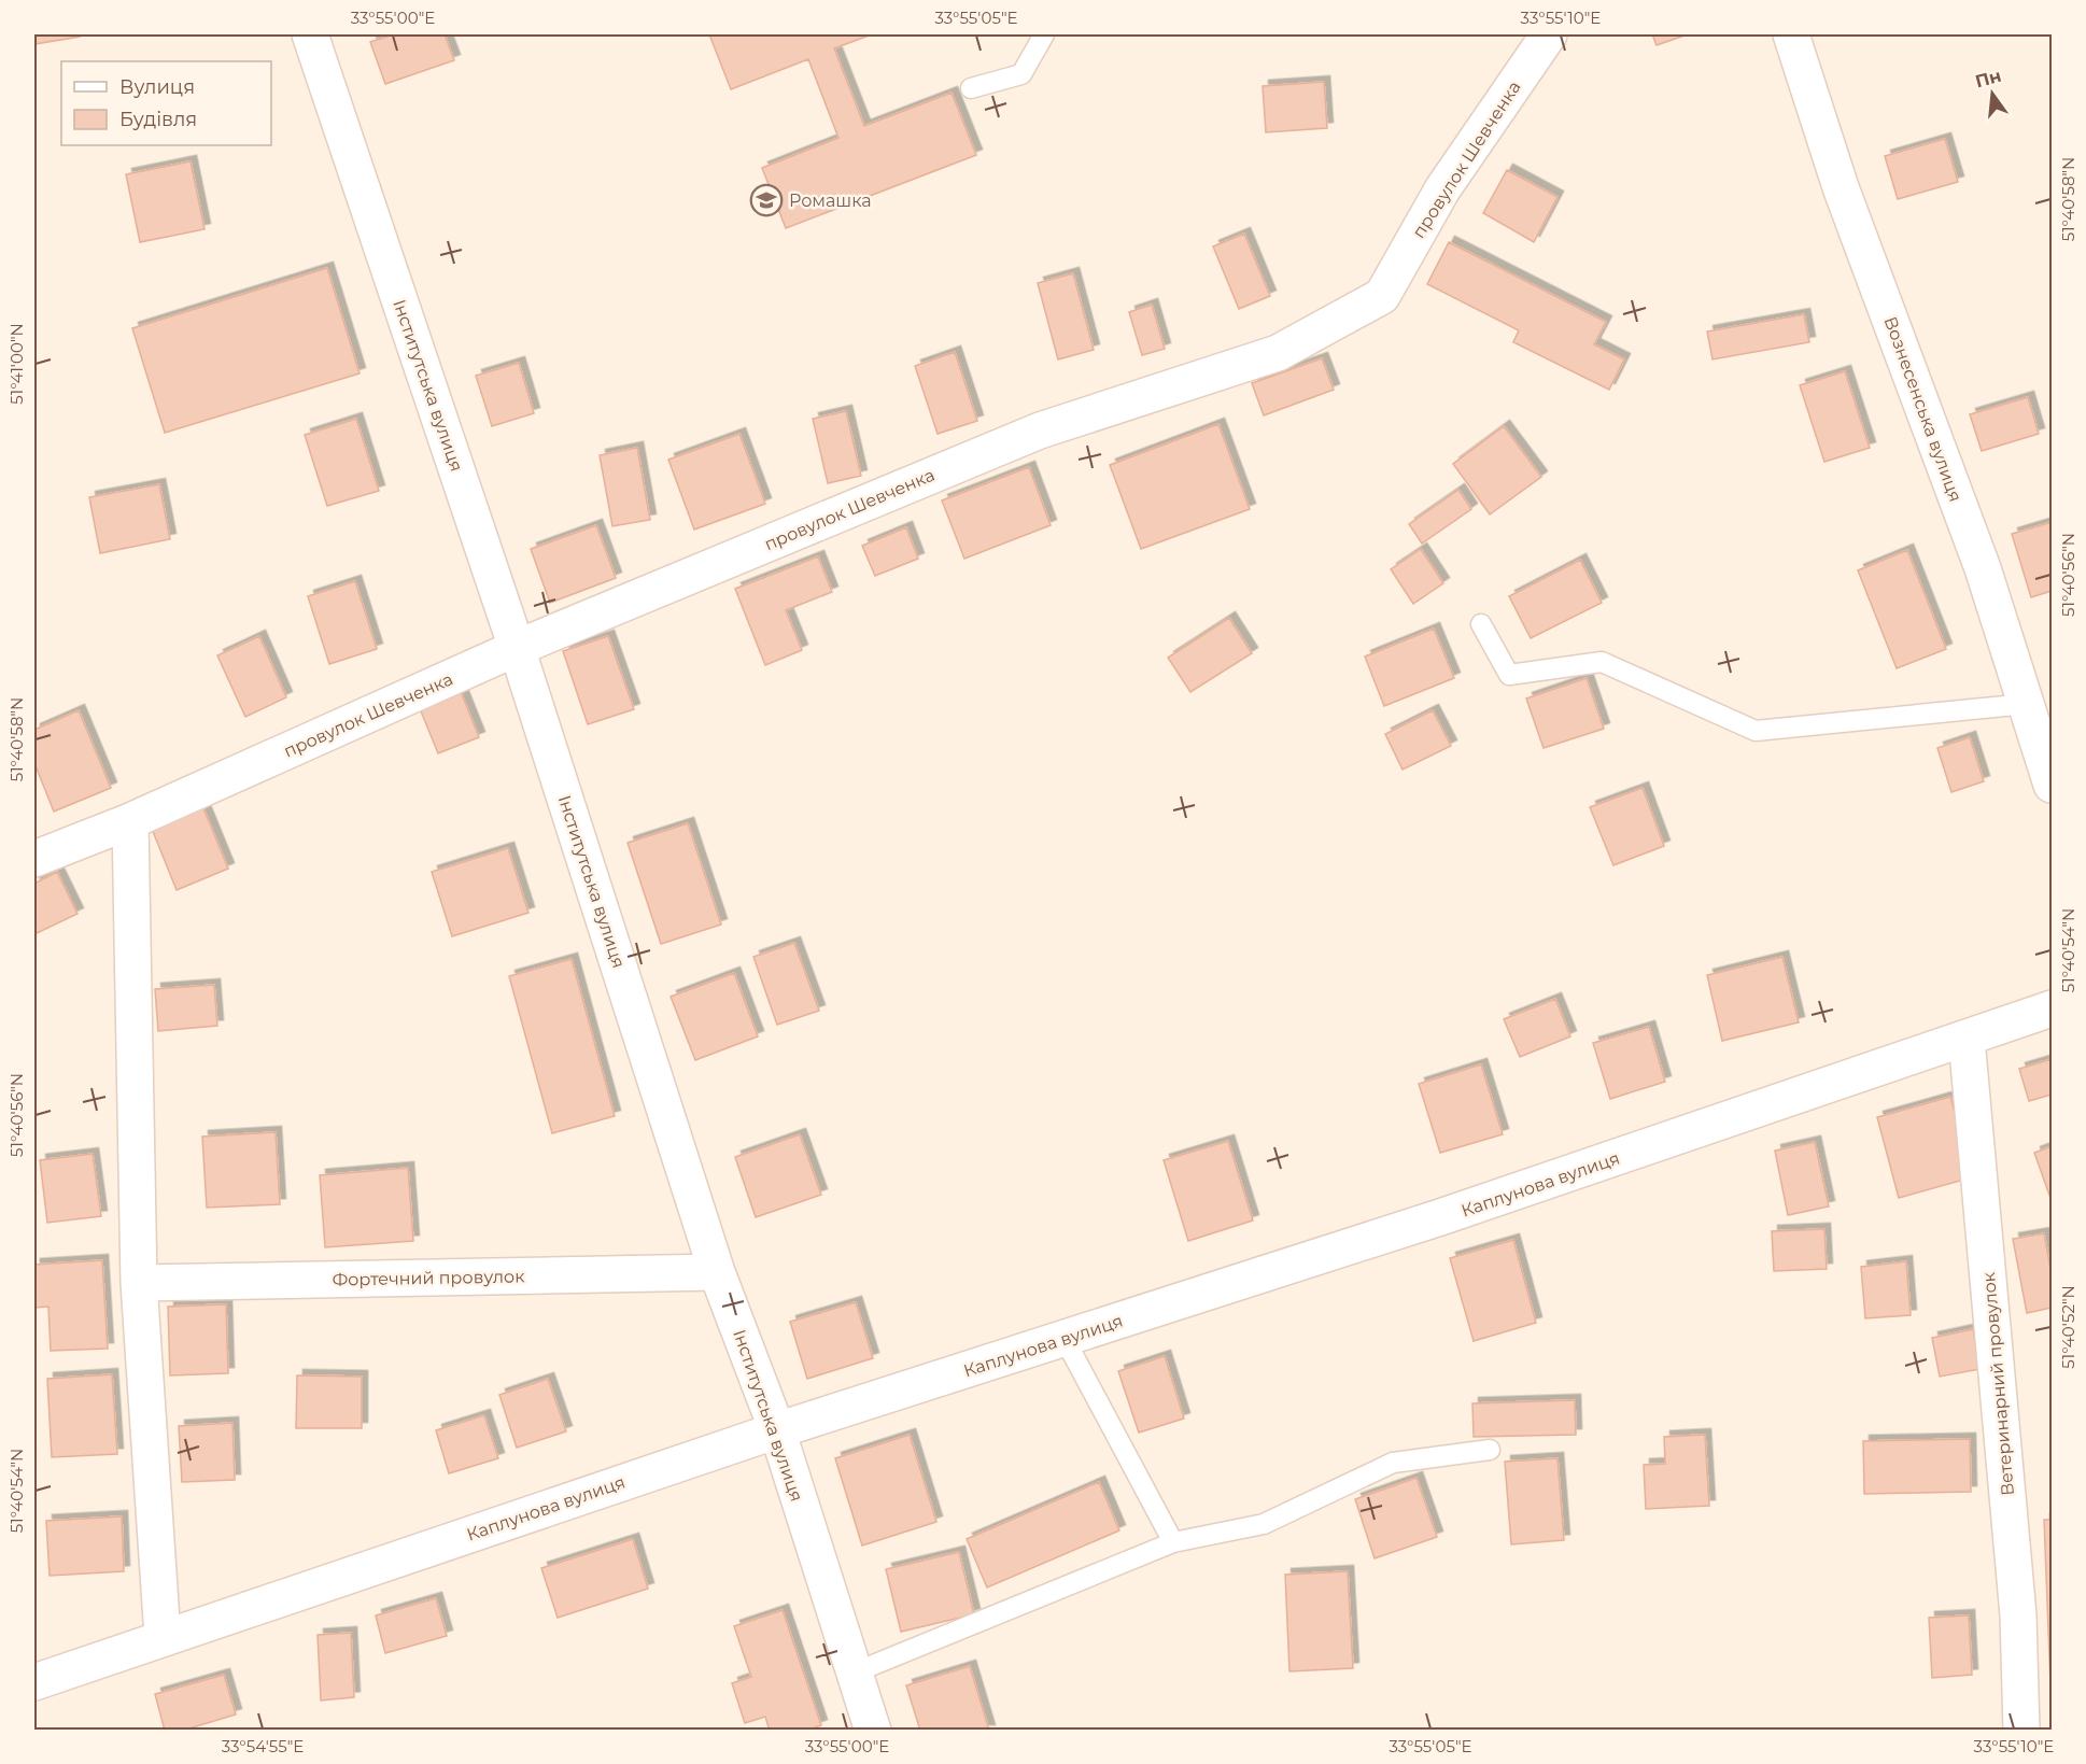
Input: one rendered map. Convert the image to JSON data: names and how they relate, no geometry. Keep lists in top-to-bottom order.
{
  "streets": {
    "street": [
      "провулок Шевченка",
      "Інститутська вулиця",
      "Вознесенська вулиця",
      "Каплунова вулиця",
      "Фортечний провулок",
      "Ветеринарний провулок"
    ]
  },
  "crossings": [
    ["провулок Шевченка", "Інститутська вулиця"],
    ["Інститутська вулиця", "Каплунова вулиця"],
    ["Інститутська вулиця", "Фортечний провулок"],
    ["Каплунова вулиця", "Ветеринарний провулок"]
  ],
  "places": {
    "school or university": ["Ромашка"]
  },
  "legend": ["Вулиця", "Будівля"],
  "north": "top",
  "coordinates": [
    "33°55'00\"E",
    "33°55'05\"E",
    "33°55'10\"E",
    "51°40'58\"N",
    "51°41'00\"N",
    "51°40'56\"N",
    "51°40'54\"N",
    "51°40'52\"N",
    "33°54'55\"E"
  ]
}
